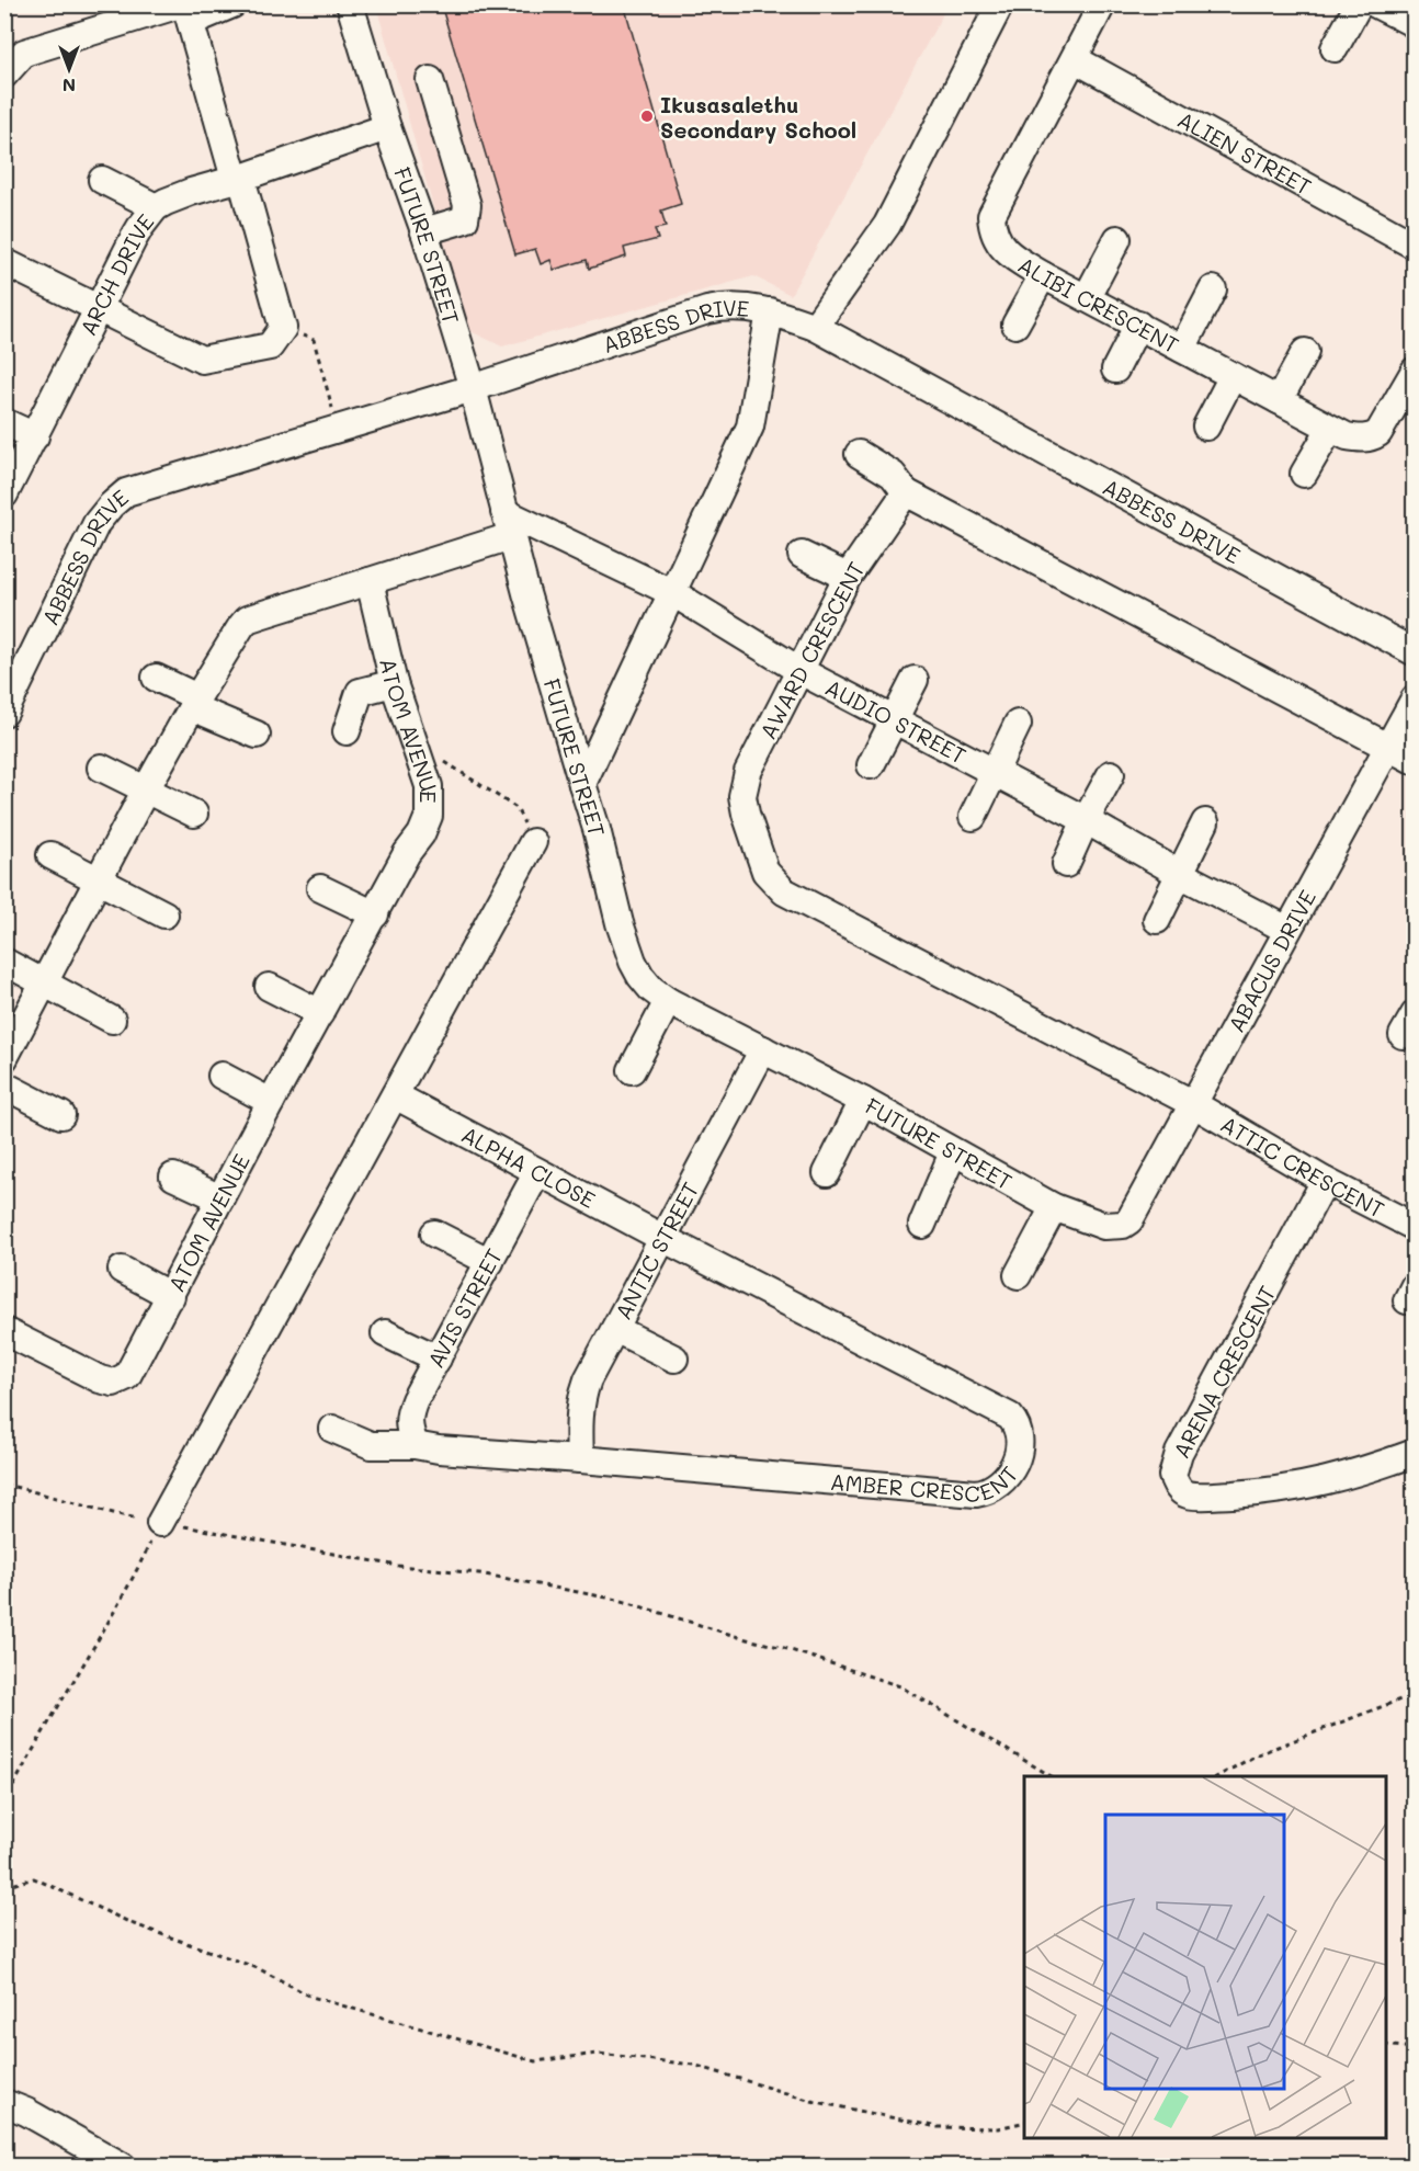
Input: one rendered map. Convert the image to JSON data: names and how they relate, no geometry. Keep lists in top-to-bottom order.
{
  "streets": {
    "street": [
      "ALIEN STREET",
      "FUTURE STREET",
      "ARCH DRIVE",
      "ALIBI CRESCENT",
      "ABBESS DRIVE",
      "AWARD CRESCENT",
      "AUDIO STREET",
      "ATOM AVENUE",
      "ABACUS DRIVE",
      "ATTIC CRESCENT",
      "ALPHA CLOSE",
      "ANTIC STREET",
      "AVIS STREET",
      "ARENA CRESCENT",
      "AMBER CRESCENT"
    ]
  },
  "crossings": [
    ["ALIEN STREET", "ALIBI CRESCENT"],
    ["FUTURE STREET", "ARCH DRIVE"],
    ["FUTURE STREET", "ABBESS DRIVE"],
    ["FUTURE STREET", "AUDIO STREET"],
    ["FUTURE STREET", "ABACUS DRIVE"],
    ["FUTURE STREET", "ANTIC STREET"],
    ["AWARD CRESCENT", "AUDIO STREET"],
    ["AWARD CRESCENT", "ABACUS DRIVE"],
    ["AWARD CRESCENT", "ATTIC CRESCENT"],
    ["AUDIO STREET", "ABACUS DRIVE"],
    ["ABACUS DRIVE", "ATTIC CRESCENT"],
    ["ATTIC CRESCENT", "ARENA CRESCENT"],
    ["ALPHA CLOSE", "ANTIC STREET"],
    ["ALPHA CLOSE", "AVIS STREET"],
    ["ALPHA CLOSE", "AMBER CRESCENT"],
    ["ANTIC STREET", "AMBER CRESCENT"],
    ["AVIS STREET", "AMBER CRESCENT"]
  ],
  "places": ["Ikusasalethu Secondary School"],
  "north": "bottom"
}
